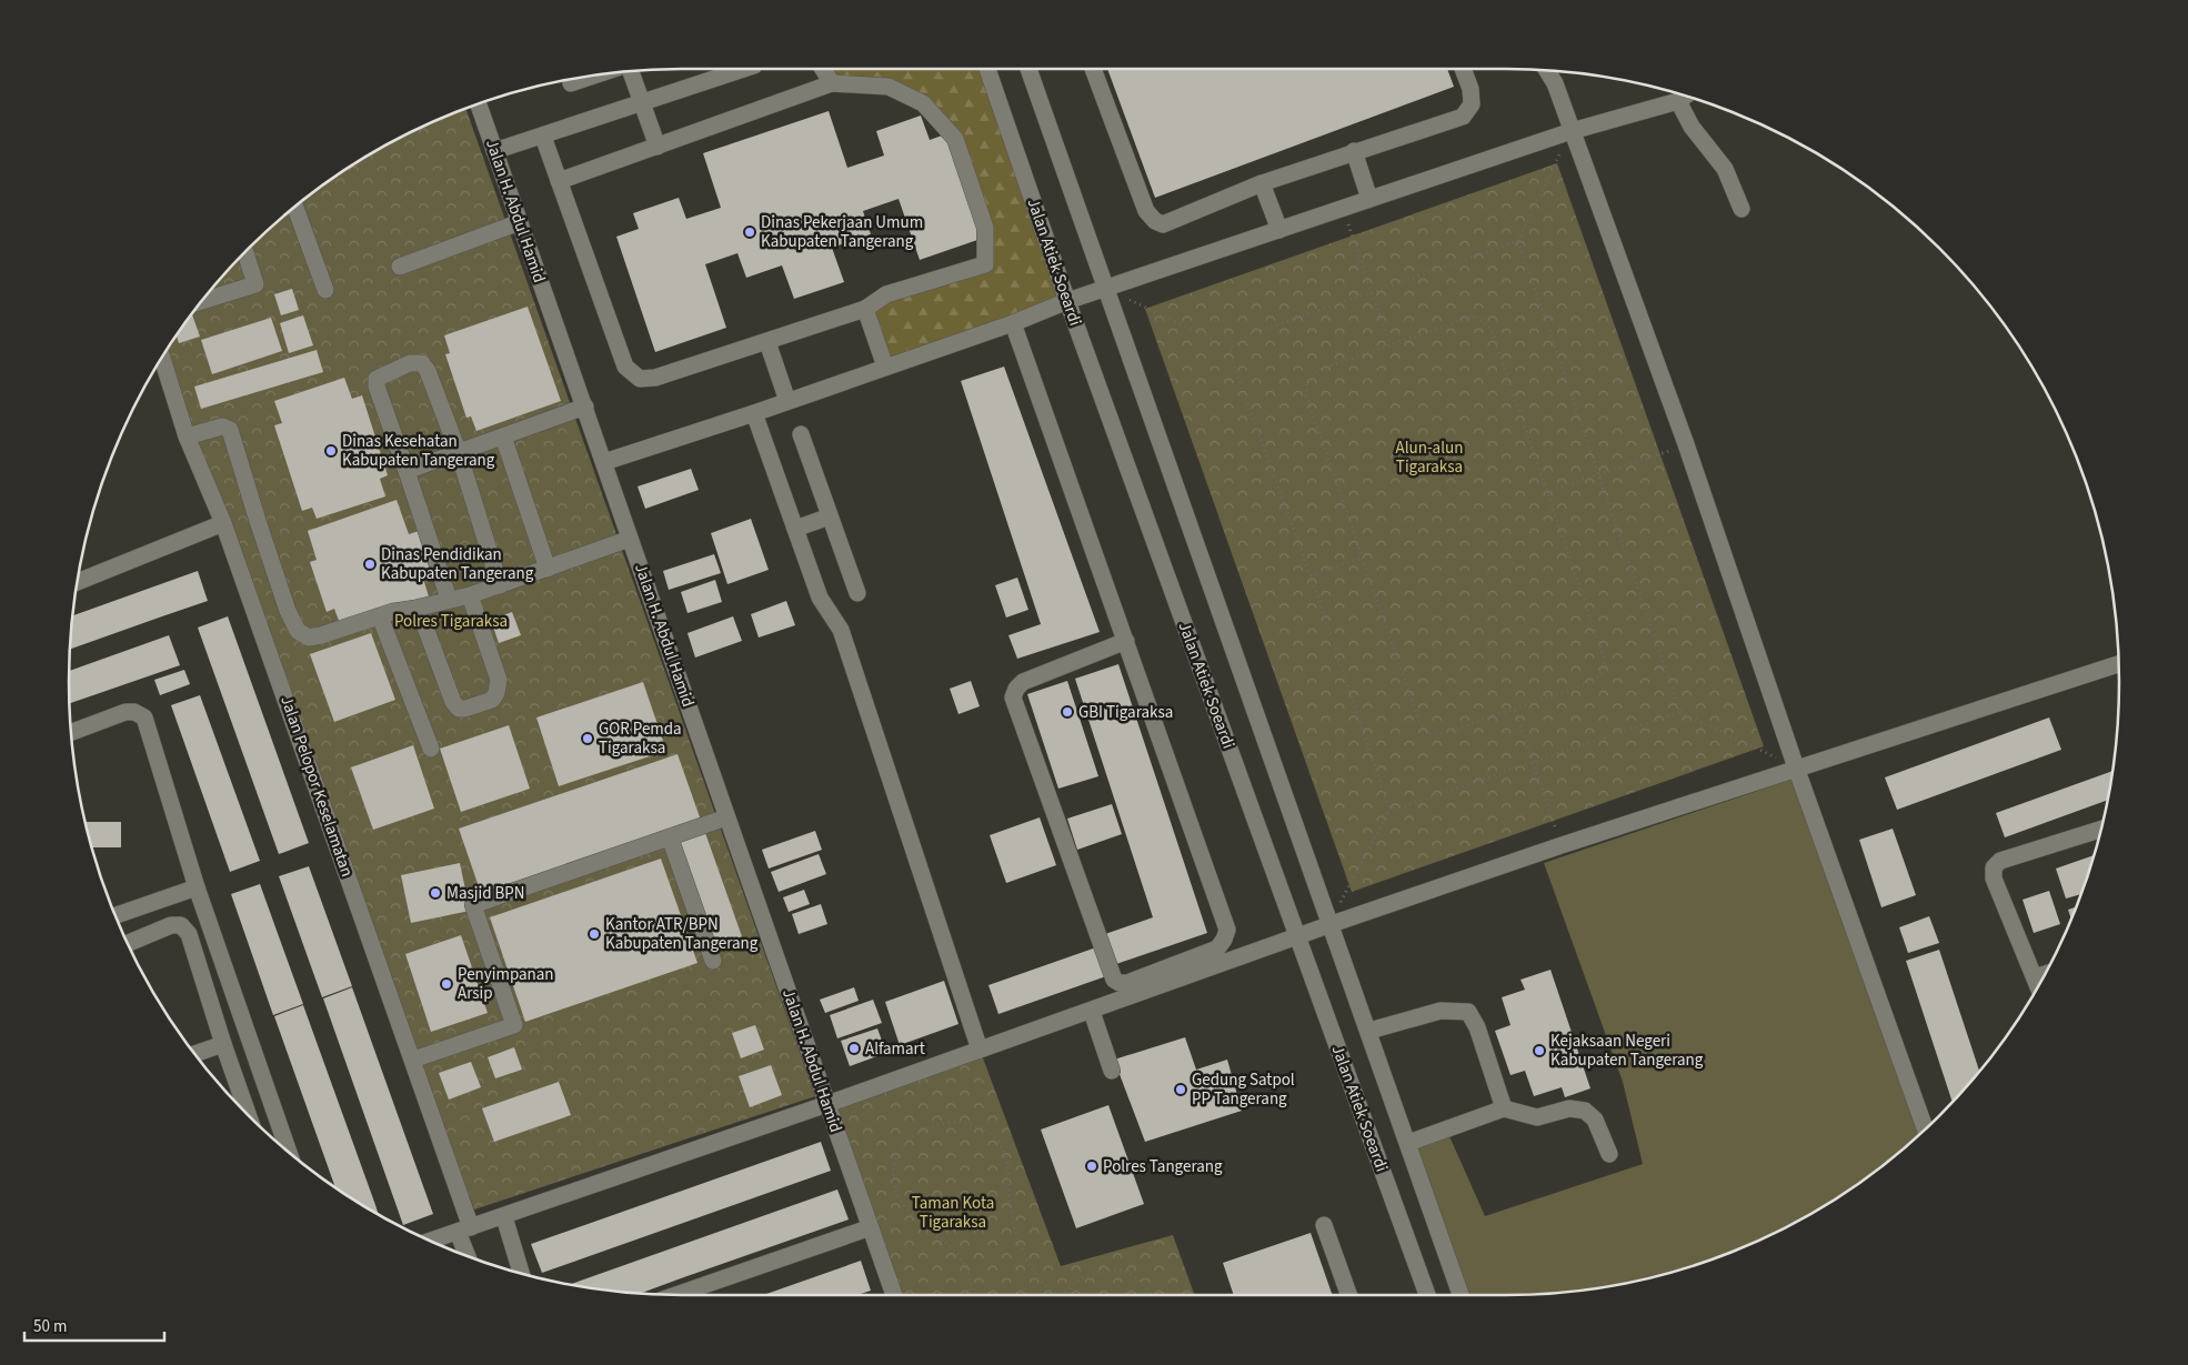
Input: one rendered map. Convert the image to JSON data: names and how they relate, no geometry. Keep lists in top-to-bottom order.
{
  "streets": {
    "street": ["Jalan H. Abdul Hamid", "Jalan Atiek Soeardi", "Jalan Pelopor Keselamatan"]
  },
  "parks": ["Alun-alun Tigaraksa", "Polres Tigaraksa", "Taman Kota Tigaraksa"],
  "places": [
    "Dinas Pekerjaan Umum Kabupaten Tangerang",
    "Dinas Kesehatan Kabupaten Tangerang",
    "Dinas Pendidikan Kabupaten Tangerang",
    "GBI Tigaraksa",
    "GOR Pemda Tigaraksa",
    "Masjid BPN",
    "Kantor ATR/BPN Kabupaten Tangerang",
    "Penyimpanan Arsip",
    "Alfamart",
    "Kejaksaan Negeri Kabupaten Tangerang",
    "Gedung Satpol PP Tangerang",
    "Polres Tangerang"
  ],
  "scale_bar": "50 m"
}
